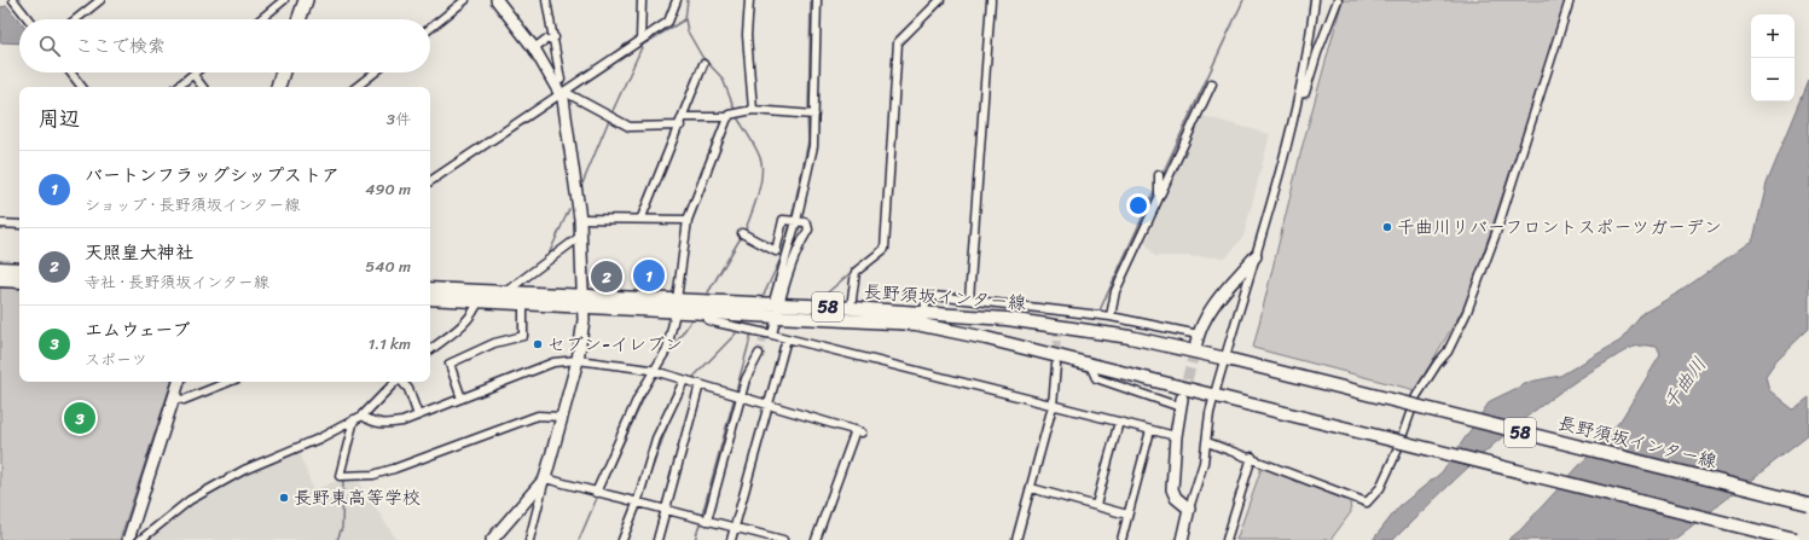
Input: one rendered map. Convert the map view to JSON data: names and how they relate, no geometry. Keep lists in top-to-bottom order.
{
  "streets": {
    "main road": ["長野須坂インター線", "58"]
  },
  "water": ["千曲川"],
  "places": ["千曲川リバーフロントスポーツガーデン", "セブン-イレブン", "長野東高等学校"],
  "page": {
    "map_buttons": ["+", "−"],
    "search": "ここで検索",
    "heading": ["周辺", "3件"],
    "list": [
      {
        "mark": "1",
        "name": "バートンフラッグシップストア",
        "note": "ショップ · 長野須坂インター線",
        "value": "490 m"
      },
      {
        "mark": "2",
        "name": "天照皇大神社",
        "note": "寺社 · 長野須坂インター線",
        "value": "540 m"
      },
      {
        "mark": "3",
        "name": "エムウェーブ",
        "note": "スポーツ",
        "value": "1.1 km"
      }
    ],
    "pins": ["1", "2", "3"]
  }
}
